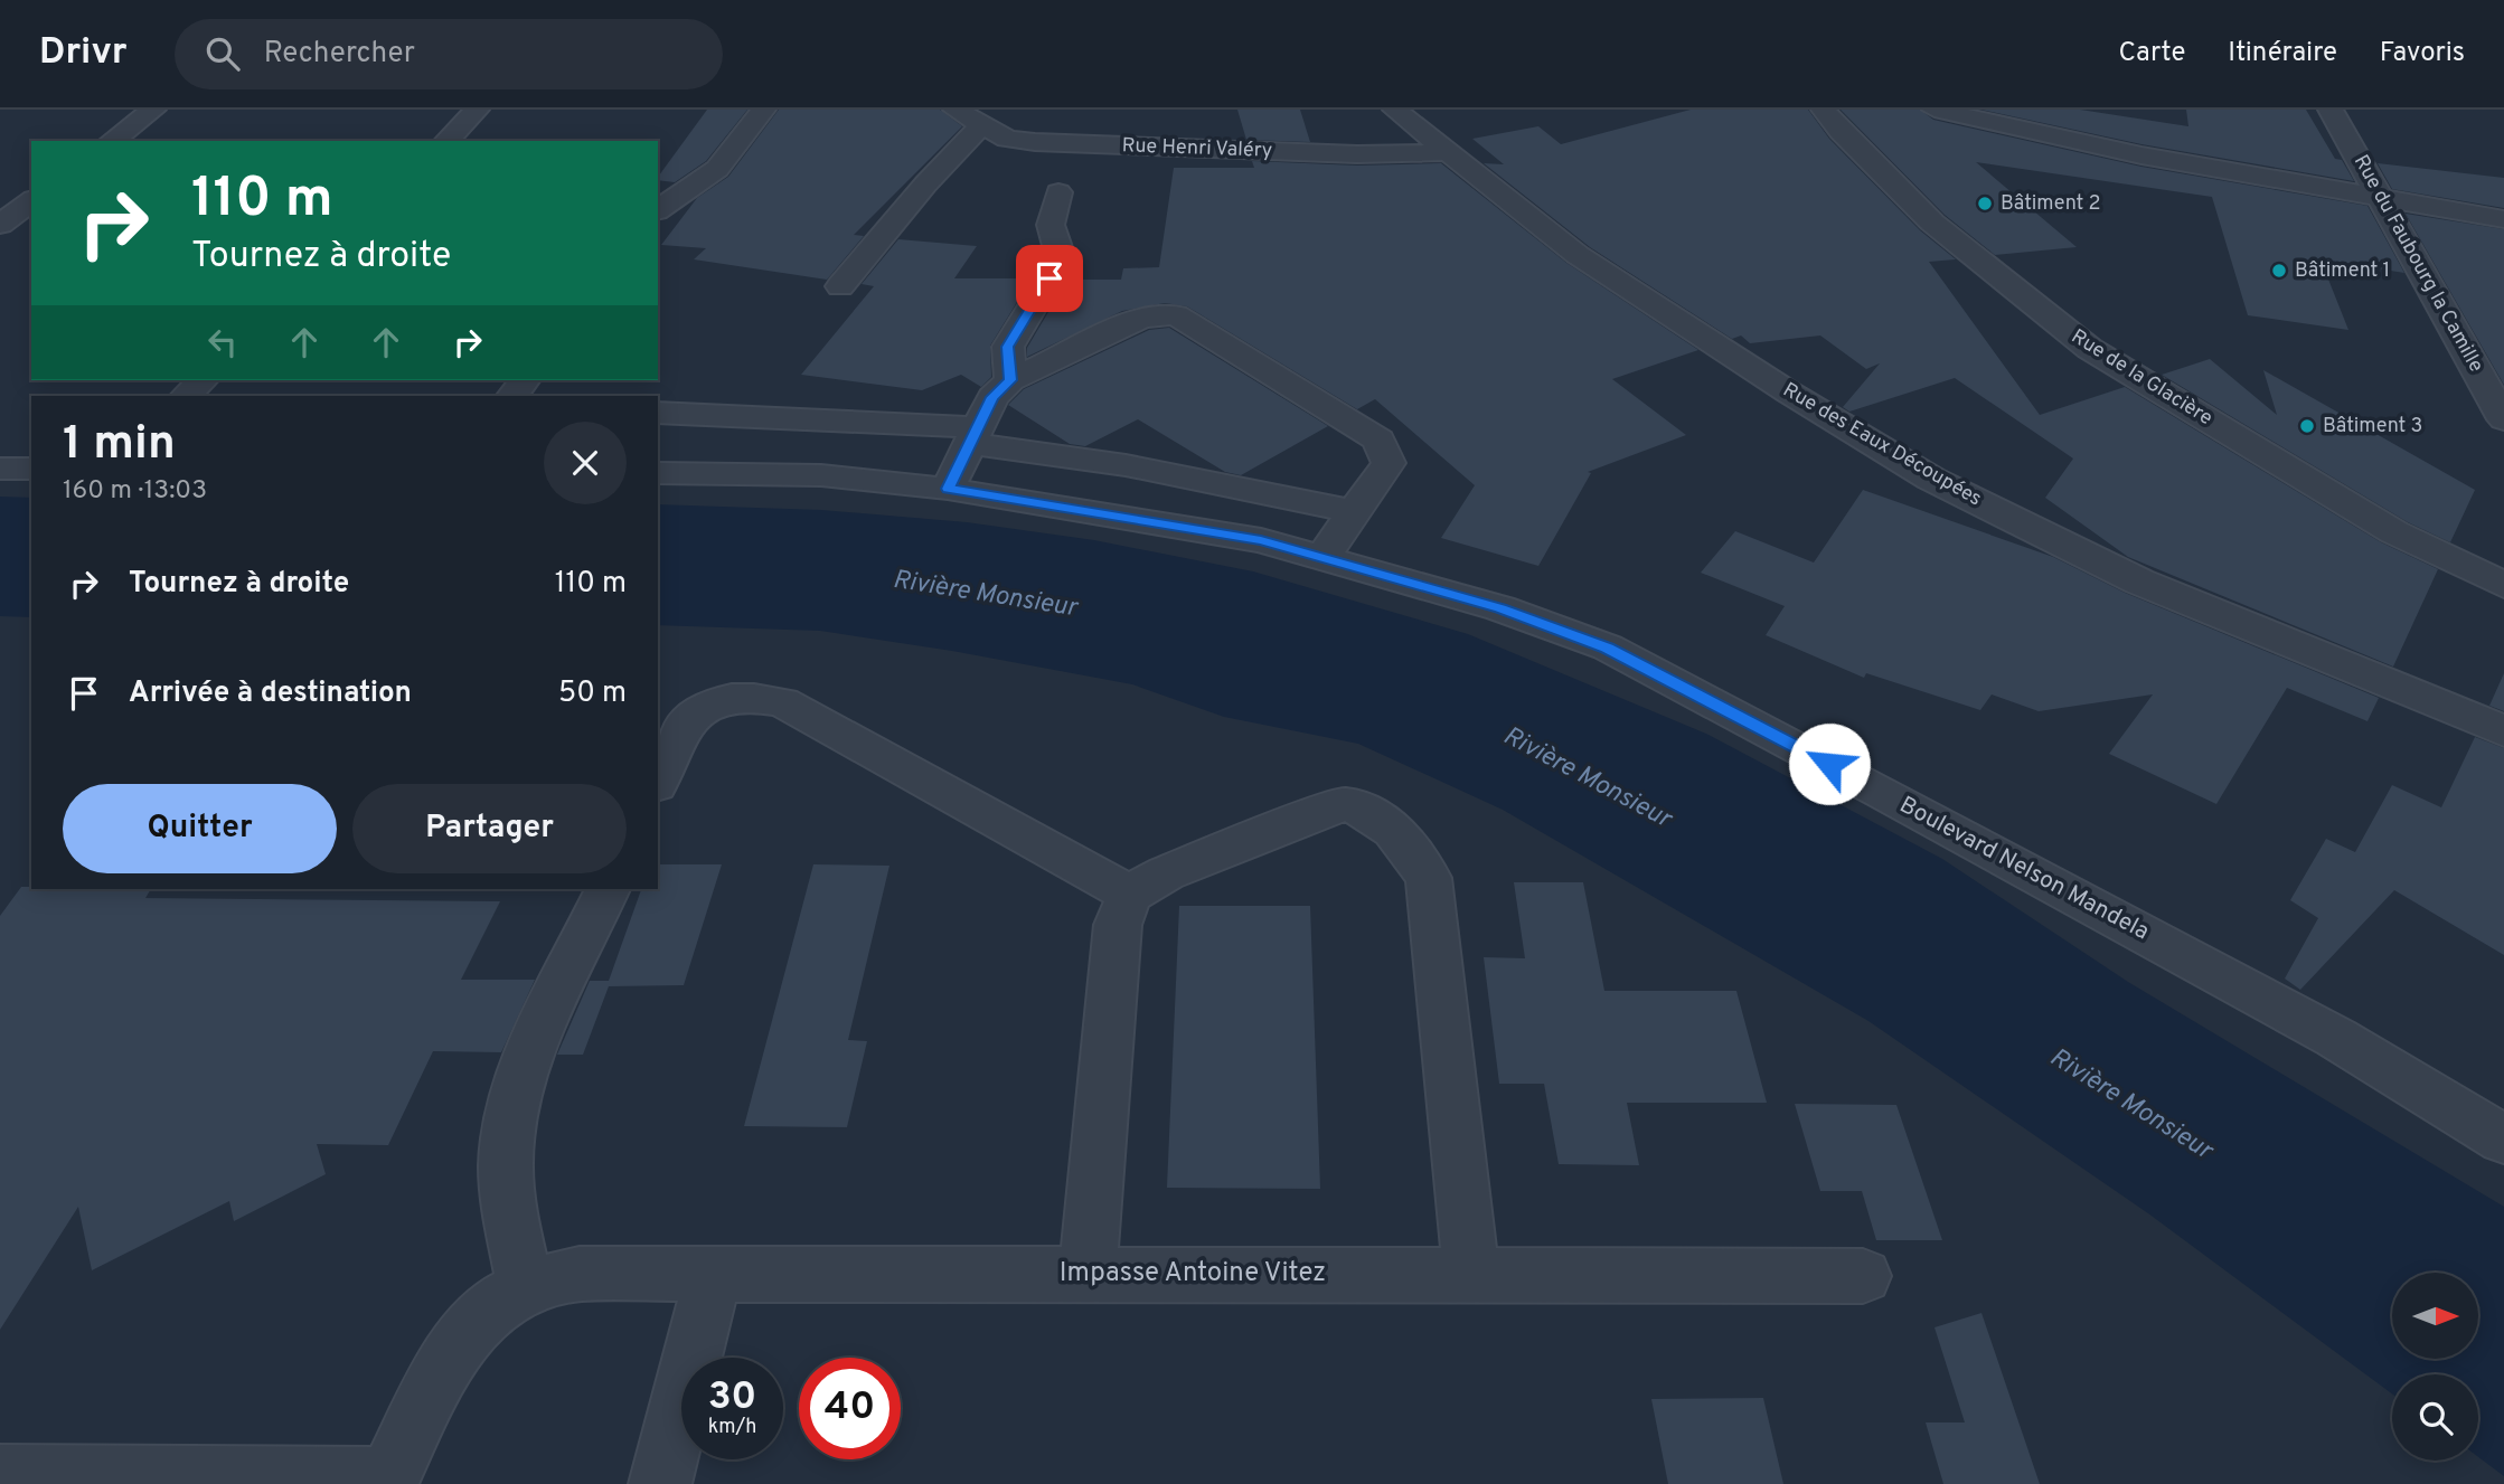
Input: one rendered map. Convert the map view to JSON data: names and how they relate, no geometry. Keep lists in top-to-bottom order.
{
  "streets": {
    "street": [
      "Rue Henri Valéry",
      "Rue du Faubourg la Camille",
      "Rue de la Glacière",
      "Rue des Eaux Découpées",
      "Boulevard Nelson Mandela",
      "Impasse Antoine Vitez"
    ]
  },
  "crossings": [
    ["Rue Henri Valéry", "Rue des Eaux Découpées"]
  ],
  "water": ["Rivière Monsieur"],
  "places": ["Bâtiment 2", "Bâtiment 1", "Bâtiment 3"],
  "north": "right",
  "page": {
    "header": "Drivr",
    "search": "Rechercher",
    "nav": ["Carte", "Itinéraire", "Favoris"],
    "turn": ["110 m", "Tournez à droite"],
    "heading": ["1 min", "160 m · 13:03"],
    "list": [
      {
        "name": "Tournez à droite",
        "value": "110 m"
      },
      {
        "name": "Arrivée à destination",
        "value": "50 m"
      }
    ],
    "buttons": ["Quitter", "Partager"],
    "speed": "30 km/h",
    "limit": "40"
  }
}
